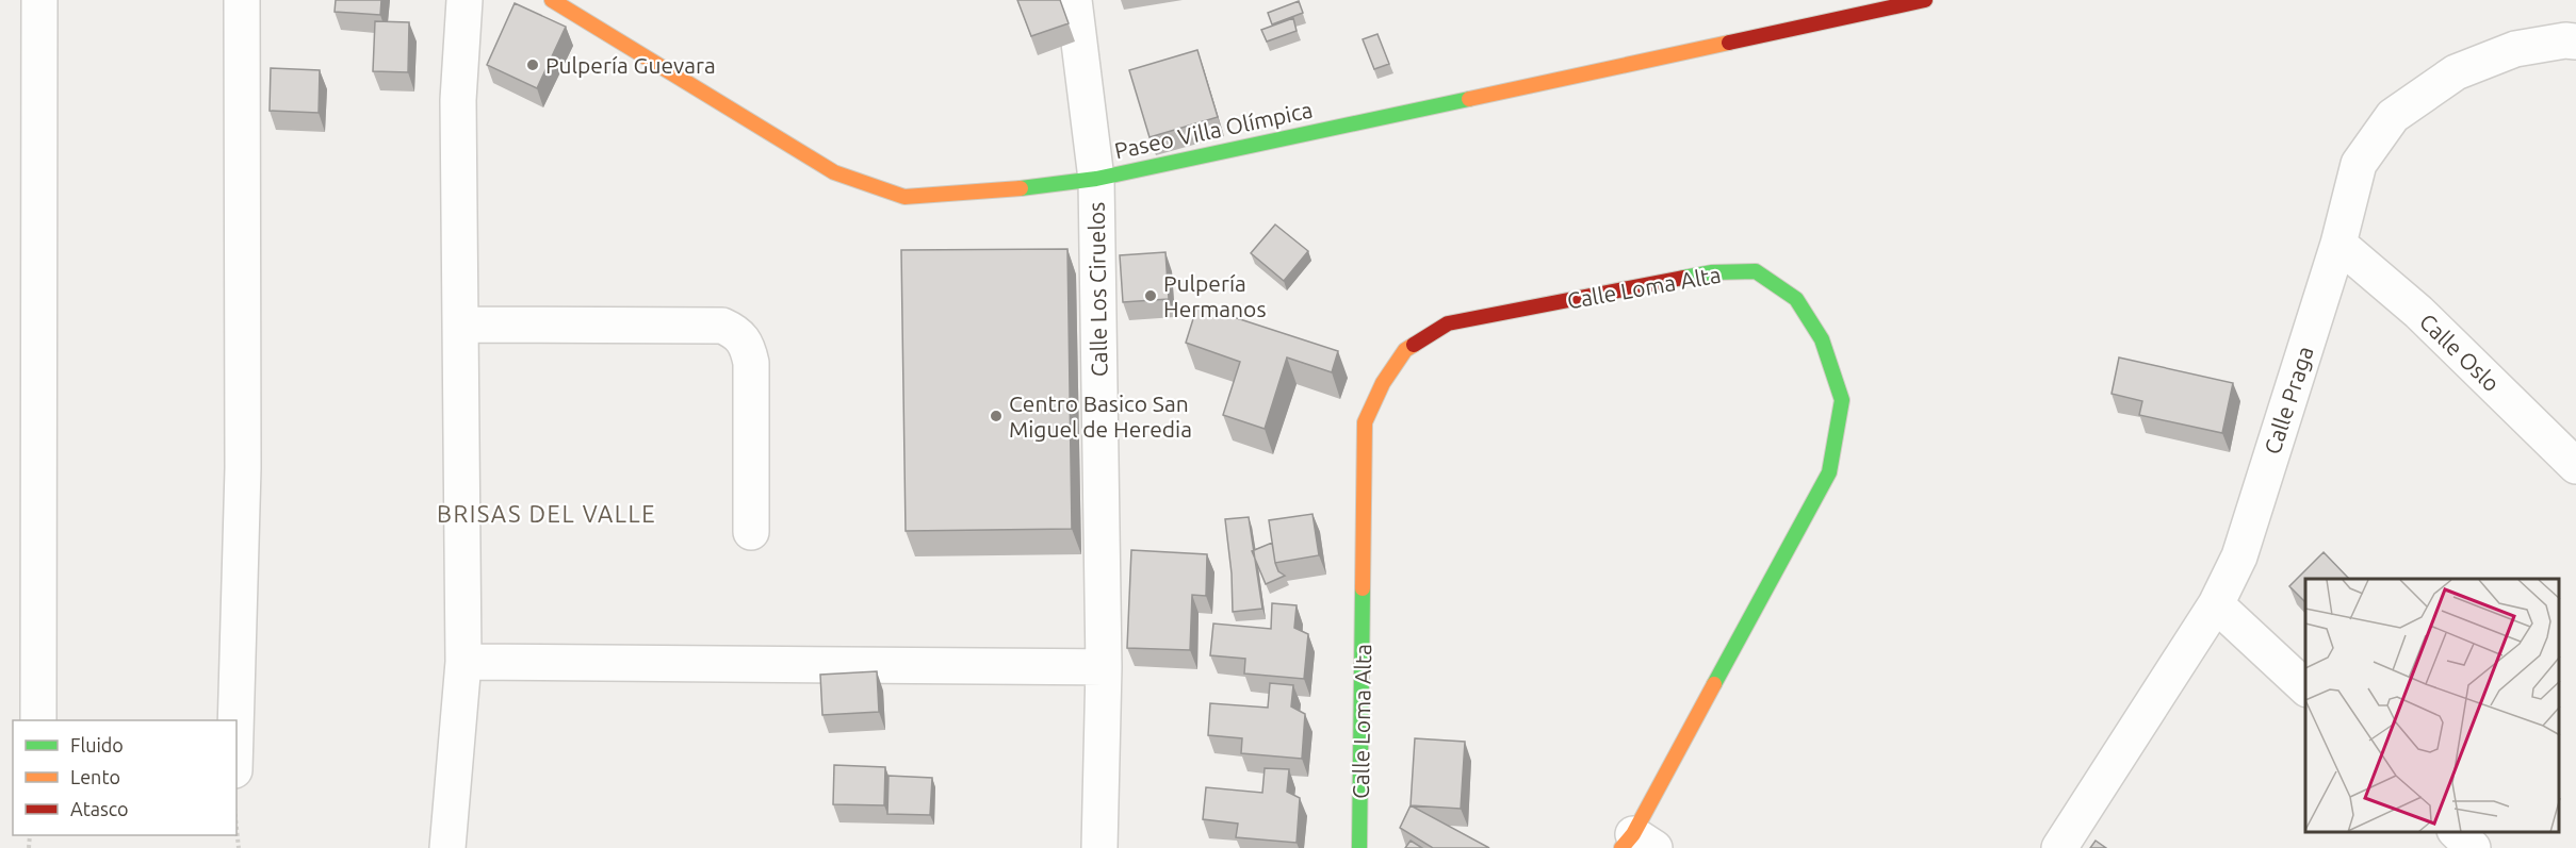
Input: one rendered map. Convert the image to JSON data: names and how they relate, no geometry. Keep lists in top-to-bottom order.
{
  "streets": {
    "street": [
      "Paseo Villa Olímpica",
      "Calle Loma Alta",
      "Calle Los Ciruelos",
      "Calle Oslo",
      "Calle Praga"
    ]
  },
  "crossings": [
    ["Paseo Villa Olímpica", "Calle Los Ciruelos"],
    ["Calle Oslo", "Calle Praga"]
  ],
  "districts": ["BRISAS DEL VALLE"],
  "places": ["Pulpería Guevara", "Pulpería Hermanos", "Centro Basico San Miguel de Heredia"],
  "legend": ["Fluido", "Lento", "Atasco"]
}
